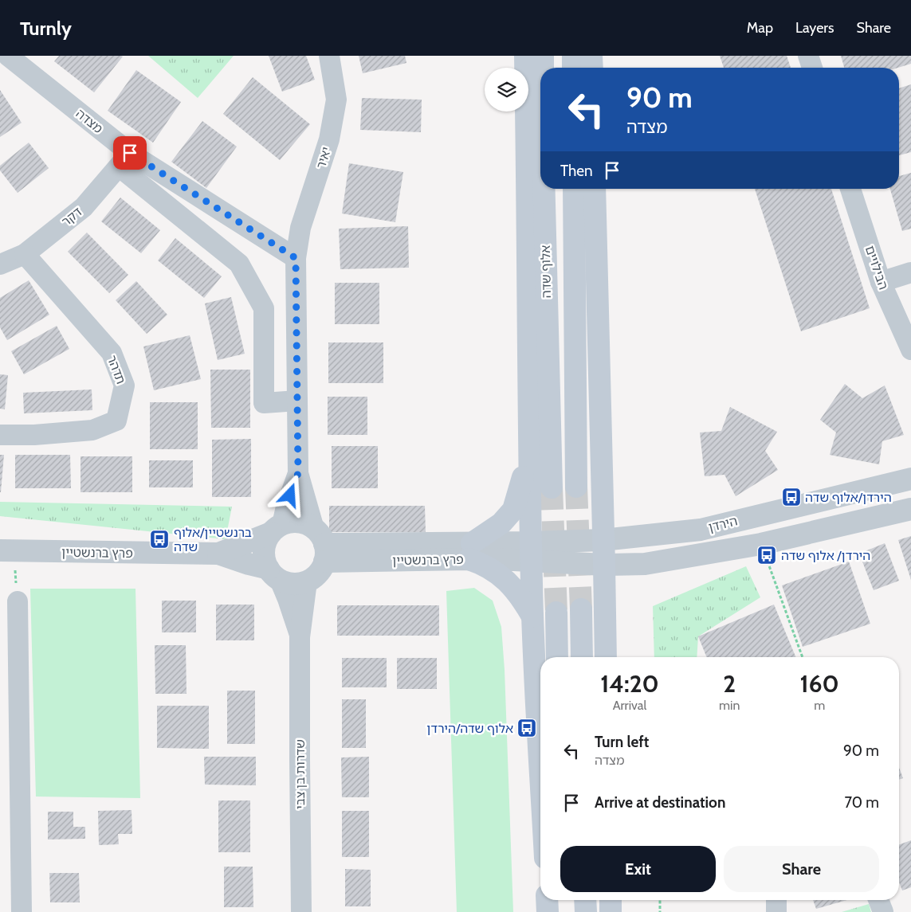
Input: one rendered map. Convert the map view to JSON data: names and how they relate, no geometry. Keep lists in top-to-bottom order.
{
  "streets": {
    "main road": ["אלוף שדה"],
    "street": [
      "מצדה",
      "יאיר",
      "דקר",
      "הבילויים",
      "תדהר",
      "הירדן",
      "פרץ ברנשטיין",
      "שדרות בן צבי"
    ]
  },
  "crossings": [
    ["מצדה", "יאיר"],
    ["מצדה", "דקר"],
    ["דקר", "תדהר"],
    ["הירדן", "פרץ ברנשטיין"],
    ["פרץ ברנשטיין", "שדרות בן צבי"]
  ],
  "places": {
    "bus stop": [
      "הירדן/אלוף שדה",
      "ברנשטיין/אלוף שדה",
      "הירדן/ אלוף שדה",
      "אלוף שדה/הירדן"
    ]
  },
  "page": {
    "header": "Turnly",
    "nav": ["Map", "Layers", "Share"],
    "turn": ["90 m", "מצדה"],
    "then": "Then",
    "eta": [
      "14:20",
      "Arrival",
      "2",
      "min",
      "160",
      "m"
    ],
    "list": [
      {
        "name": "Turn left",
        "note": "מצדה",
        "value": "90 m"
      },
      {
        "name": "Arrive at destination",
        "value": "70 m"
      }
    ],
    "buttons": ["Exit", "Share"]
  }
}
